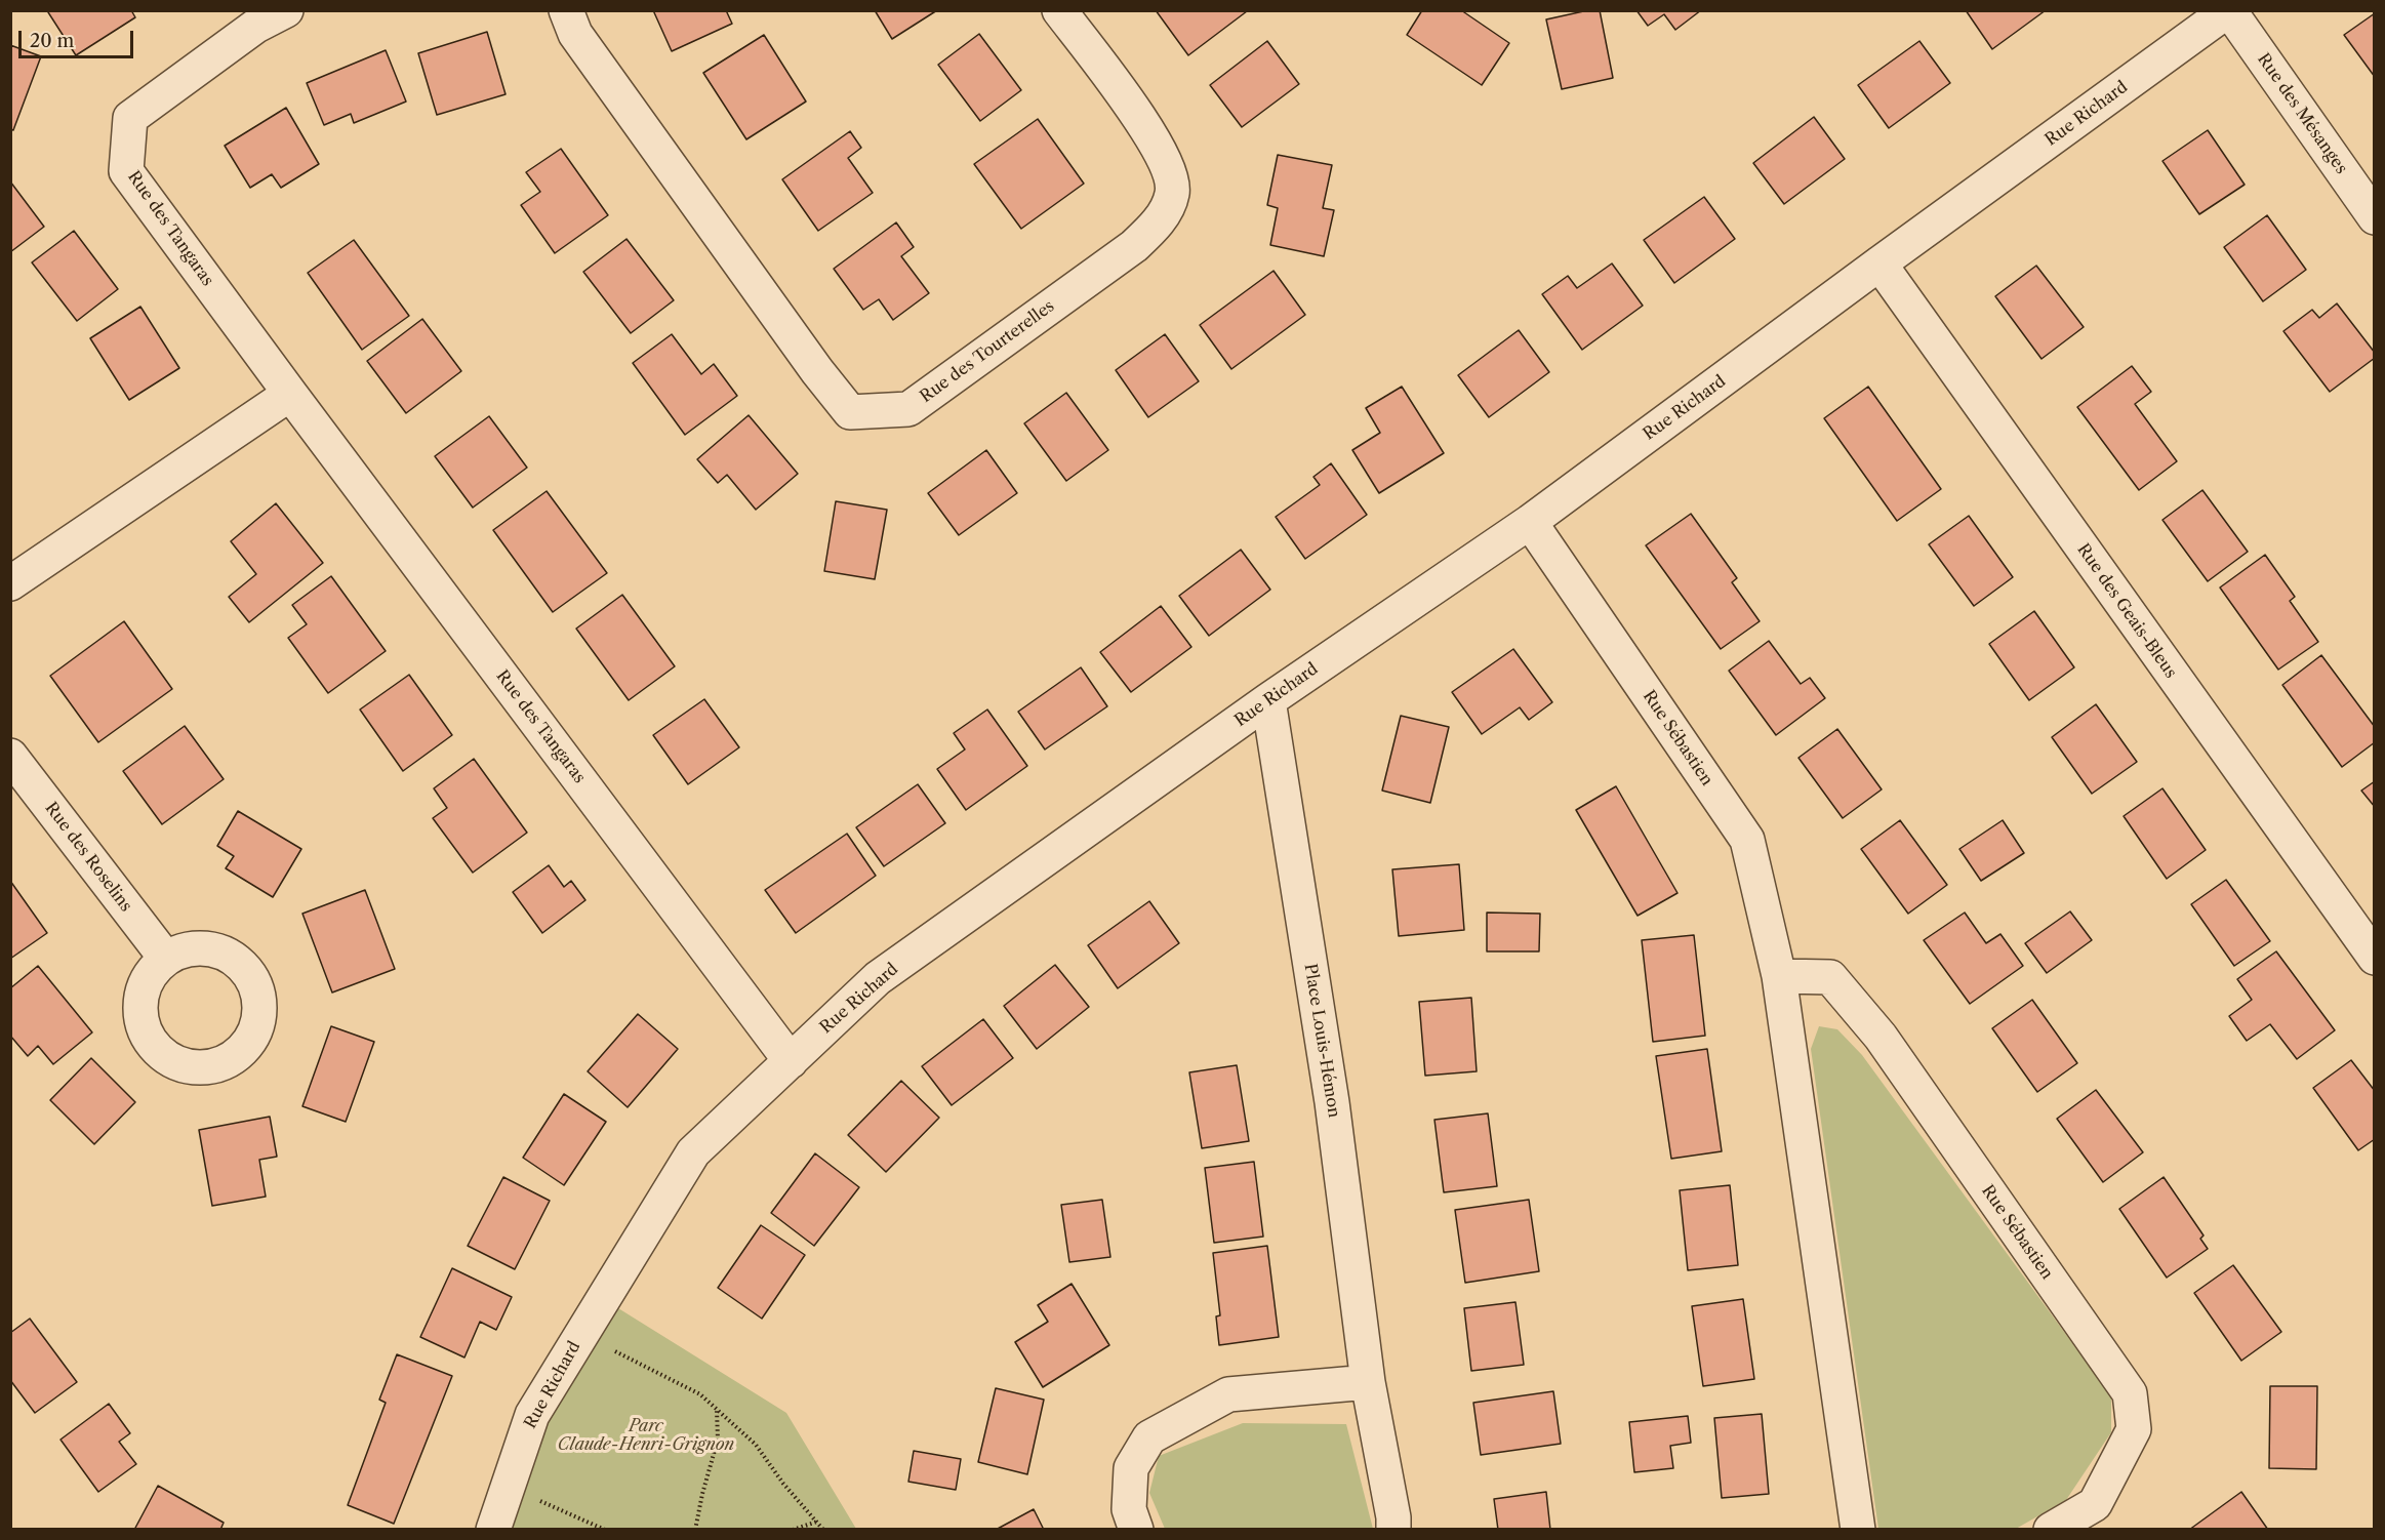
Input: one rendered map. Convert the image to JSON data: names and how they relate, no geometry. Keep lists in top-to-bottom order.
{
  "streets": {
    "street": [
      "Rue Richard",
      "Rue des Mésanges",
      "Rue des Tangaras",
      "Rue des Tourterelles",
      "Rue des Geais-Bleus",
      "Rue Sébastien",
      "Rue des Roselins",
      "Place Louis-Hémon"
    ]
  },
  "crossings": [
    ["Rue Richard", "Rue des Mésanges"],
    ["Rue Richard", "Rue des Tangaras"],
    ["Rue Richard", "Rue des Geais-Bleus"],
    ["Rue Richard", "Rue Sébastien"],
    ["Rue Richard", "Place Louis-Hémon"]
  ],
  "parks": ["Parc Claude-Henri-Grignon"],
  "scale_bar": "20 m"
}
